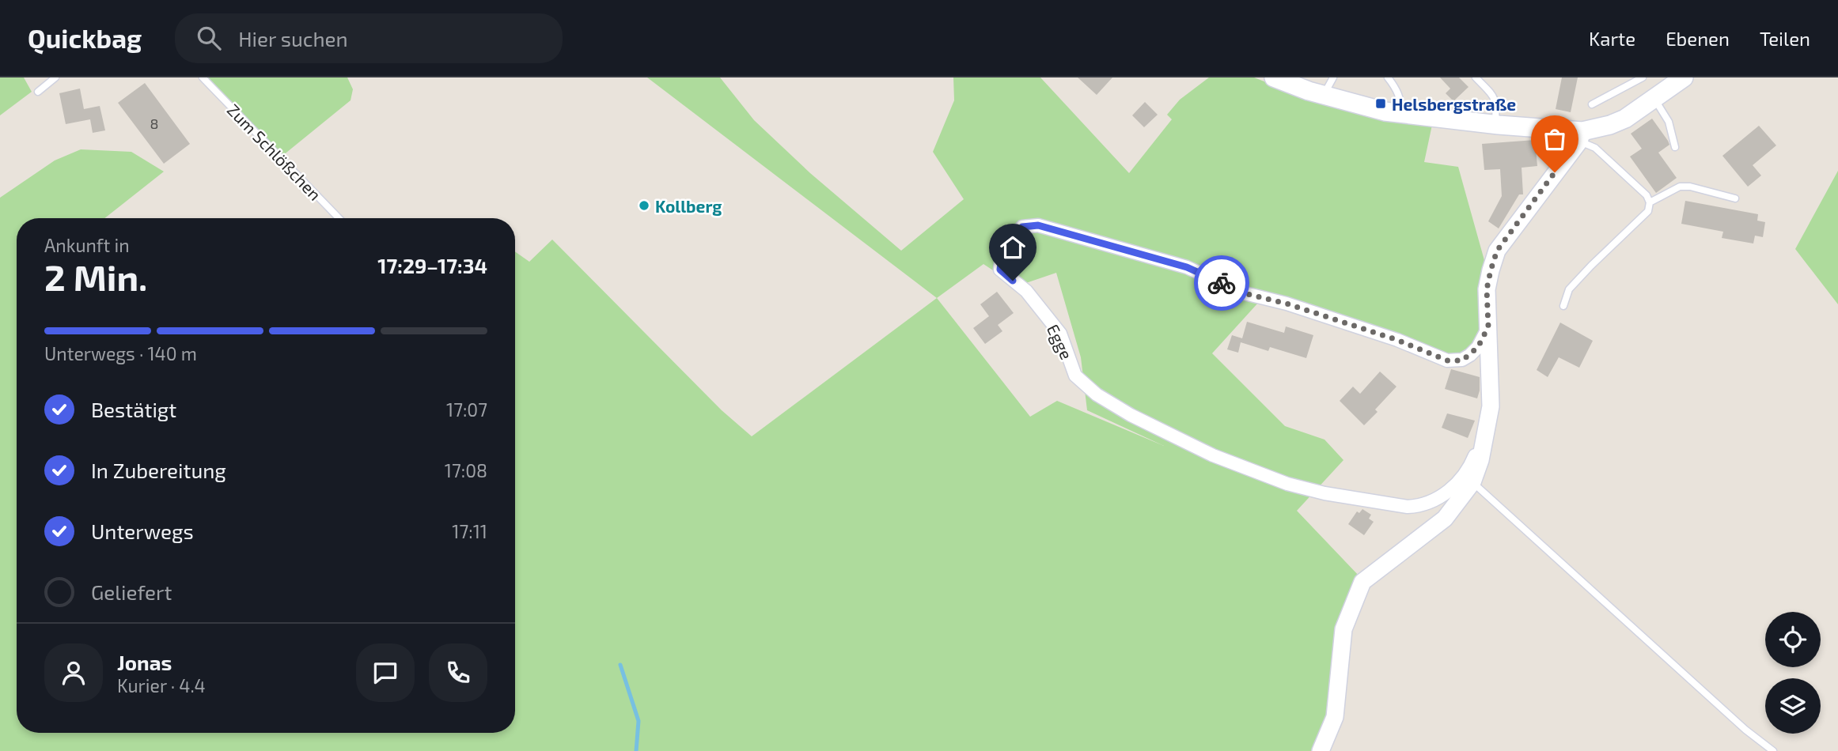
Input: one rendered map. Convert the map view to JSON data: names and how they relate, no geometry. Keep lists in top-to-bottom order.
{
  "streets": {
    "street": ["Egge"],
    "lane": ["Zum Schlößchen"]
  },
  "places": {
    "transit": ["Helsbergstraße"],
    "other": ["Kollberg"]
  },
  "house_numbers": ["8"],
  "page": {
    "header": "Quickbag",
    "search": "Hier suchen",
    "nav": ["Karte", "Ebenen", "Teilen"],
    "heading": ["2 Min.", "Ankunft in", "17:29–17:34"],
    "panel": ["Jonas", "Kurier · 4.4"],
    "bar": "Unterwegs · 140 m",
    "list": [
      ["Bestätigt", "17:07"],
      ["In Zubereitung", "17:08"],
      ["Unterwegs", "17:11"],
      "Geliefert"
    ]
  }
}
